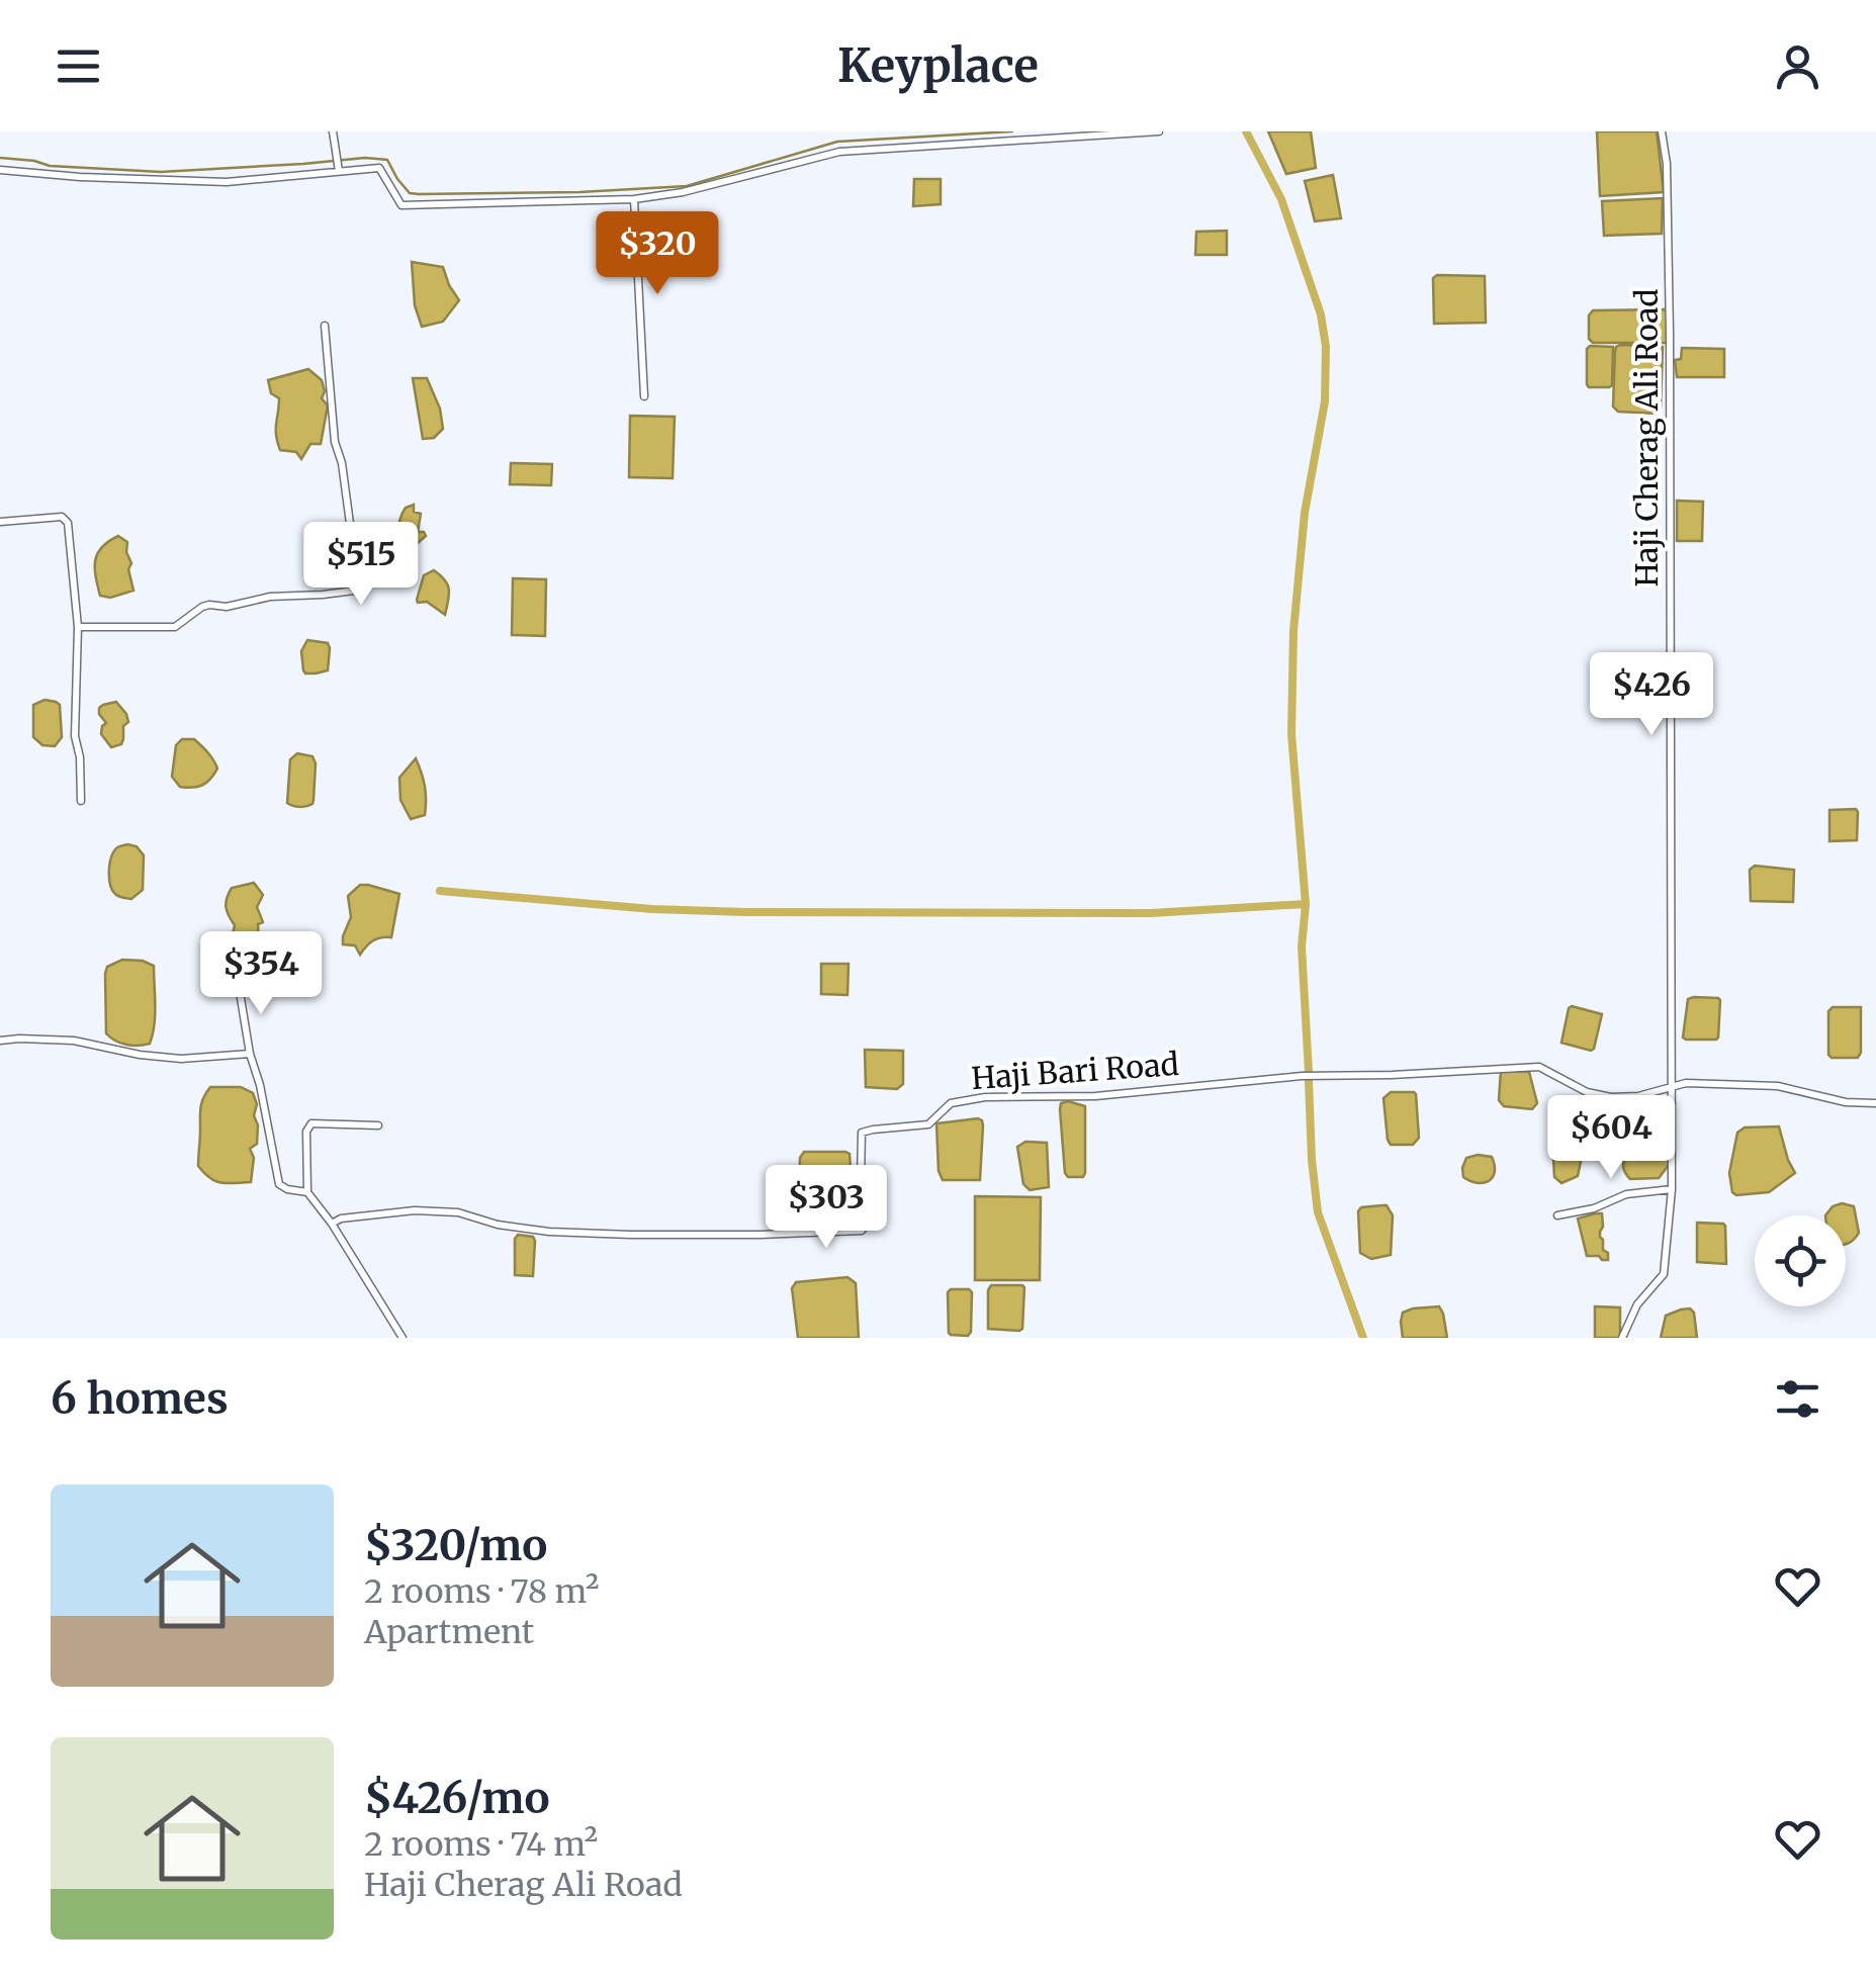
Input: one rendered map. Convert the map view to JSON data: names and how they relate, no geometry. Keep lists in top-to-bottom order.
{
  "streets": {
    "street": ["Haji Cherag Ali Road", "Haji Bari Road"]
  },
  "crossings": [
    ["Haji Cherag Ali Road", "Haji Bari Road"]
  ],
  "page": {
    "header": "Keyplace",
    "price": [
      "$320",
      "$515",
      "$426",
      "$354",
      "$604",
      "$303"
    ],
    "heading": "6 homes",
    "list": [
      {
        "name": "$320/mo",
        "note": "2 rooms · 78 m² · Apartment"
      },
      {
        "name": "$426/mo",
        "note": "2 rooms · 74 m² · Haji Cherag Ali Road"
      }
    ]
  }
}
